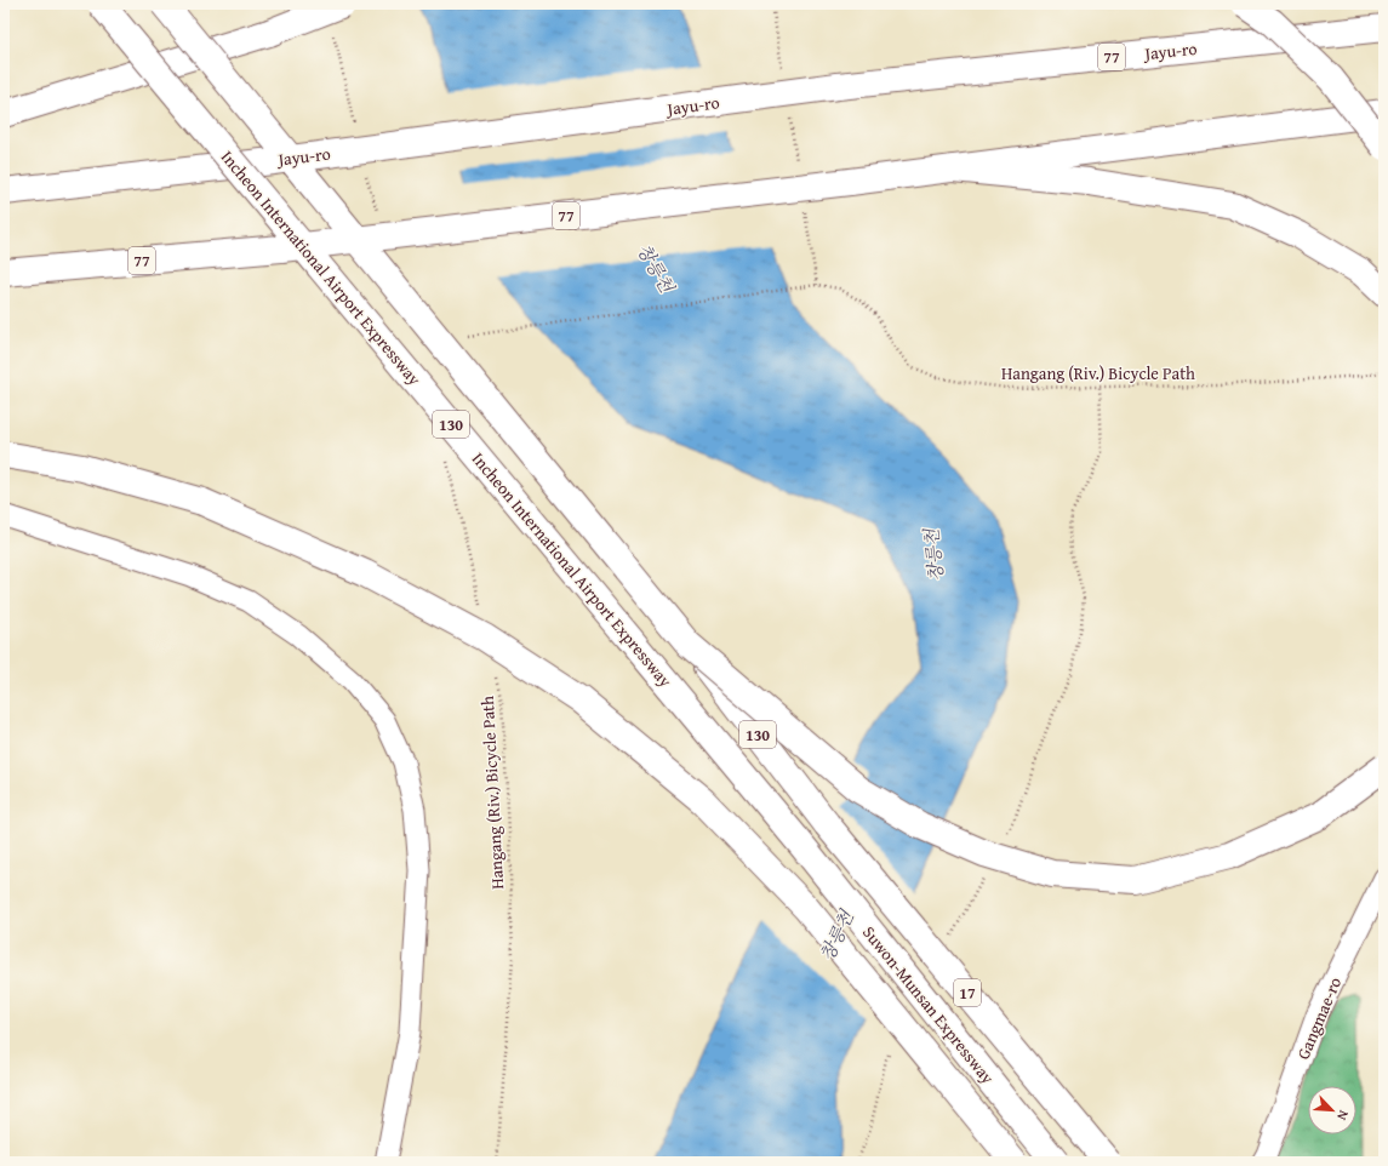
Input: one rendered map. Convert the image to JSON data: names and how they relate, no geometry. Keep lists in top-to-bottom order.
{
  "streets": {
    "highway": [
      "Jayu-ro",
      "77",
      "Incheon International Airport Expressway",
      "130",
      "17",
      "Suwon-Munsan Expressway"
    ],
    "street": ["Gangmae-ro"],
    "path": ["Hangang (Riv.) Bicycle Path"]
  },
  "crossings": [
    ["Incheon International Airport Expressway", "Suwon-Munsan Expressway"],
    ["130", "17"]
  ],
  "water": ["창릉천"],
  "north": "bottom right"
}
